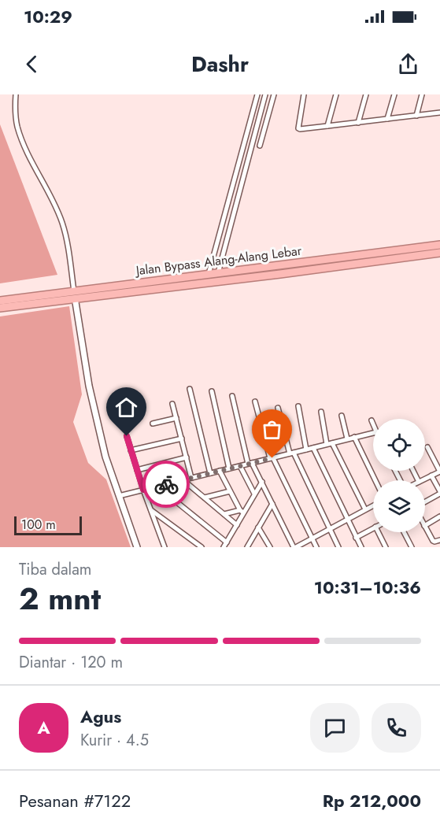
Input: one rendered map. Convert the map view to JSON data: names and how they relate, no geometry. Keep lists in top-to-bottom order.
{
  "streets": {
    "highway": ["Jalan Bypass Alang-Alang Lebar"]
  },
  "scale_bar": "100 m",
  "page": {
    "status": "10:29",
    "header": "Dashr",
    "scale": "100 m",
    "heading": ["2 mnt", "Tiba dalam", "10:31–10:36"],
    "panel": [
      "Agus",
      "Kurir · 4.5",
      "Pesanan #7122",
      "Rp 212,000"
    ],
    "bar": "Diantar · 120 m",
    "round": "A"
  }
}
